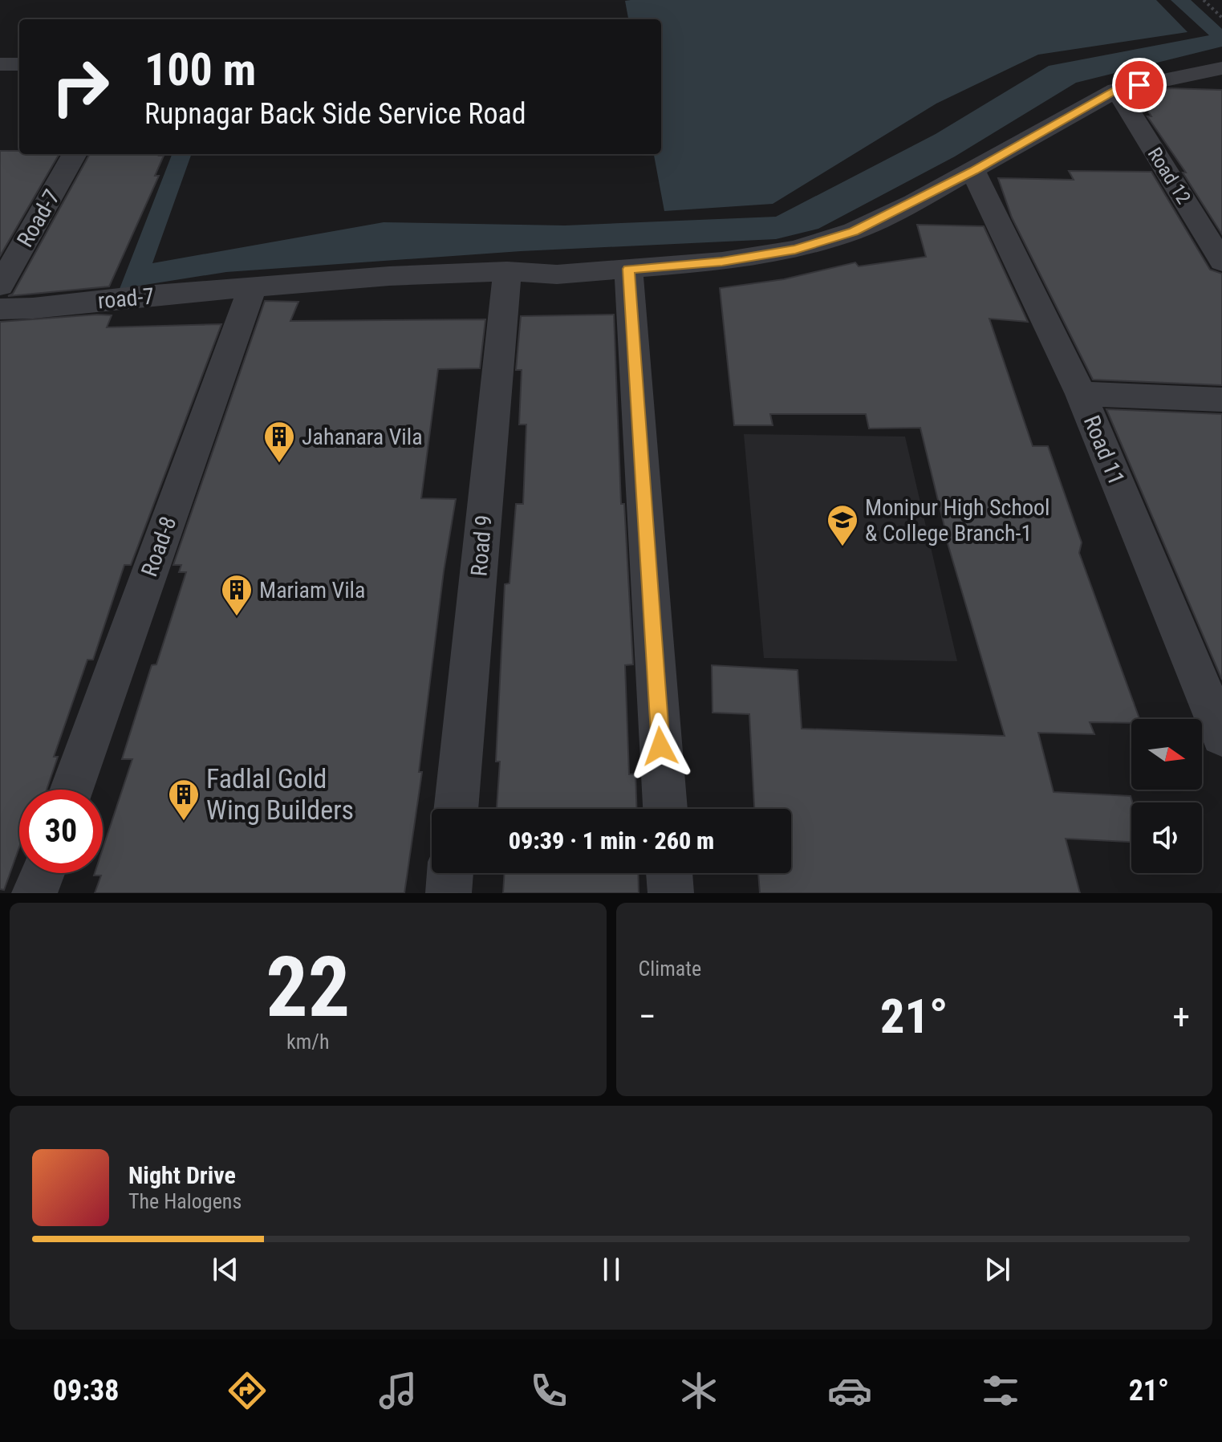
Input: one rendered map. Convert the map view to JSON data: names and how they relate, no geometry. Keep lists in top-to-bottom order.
{
  "streets": {
    "street": [
      "Road 12",
      "Road-7",
      "road-7",
      "Road 11",
      "Road 9",
      "Road-8"
    ]
  },
  "crossings": [
    ["Road 12", "road-7"],
    ["road-7", "Road 11"],
    ["road-7", "Road 9"],
    ["road-7", "Road-8"]
  ],
  "places": {
    "building": ["Jahanara Vila", "Mariam Vila", "Fadlal Gold Wing Builders"],
    "school or university": ["Monipur High School & College Branch-1"]
  },
  "north": "right",
  "page": {
    "turn": ["100 m", "Rupnagar Back Side Service Road"],
    "limit": "30",
    "trip": "09:39 · 1 min · 260 m",
    "tile": [
      ["22", "km/h"],
      "Climate"
    ],
    "heat": ["−", "21°", "+"],
    "song": ["Night Drive", "The Halogens"],
    "tabs": ["09:38", "21°"]
  }
}
